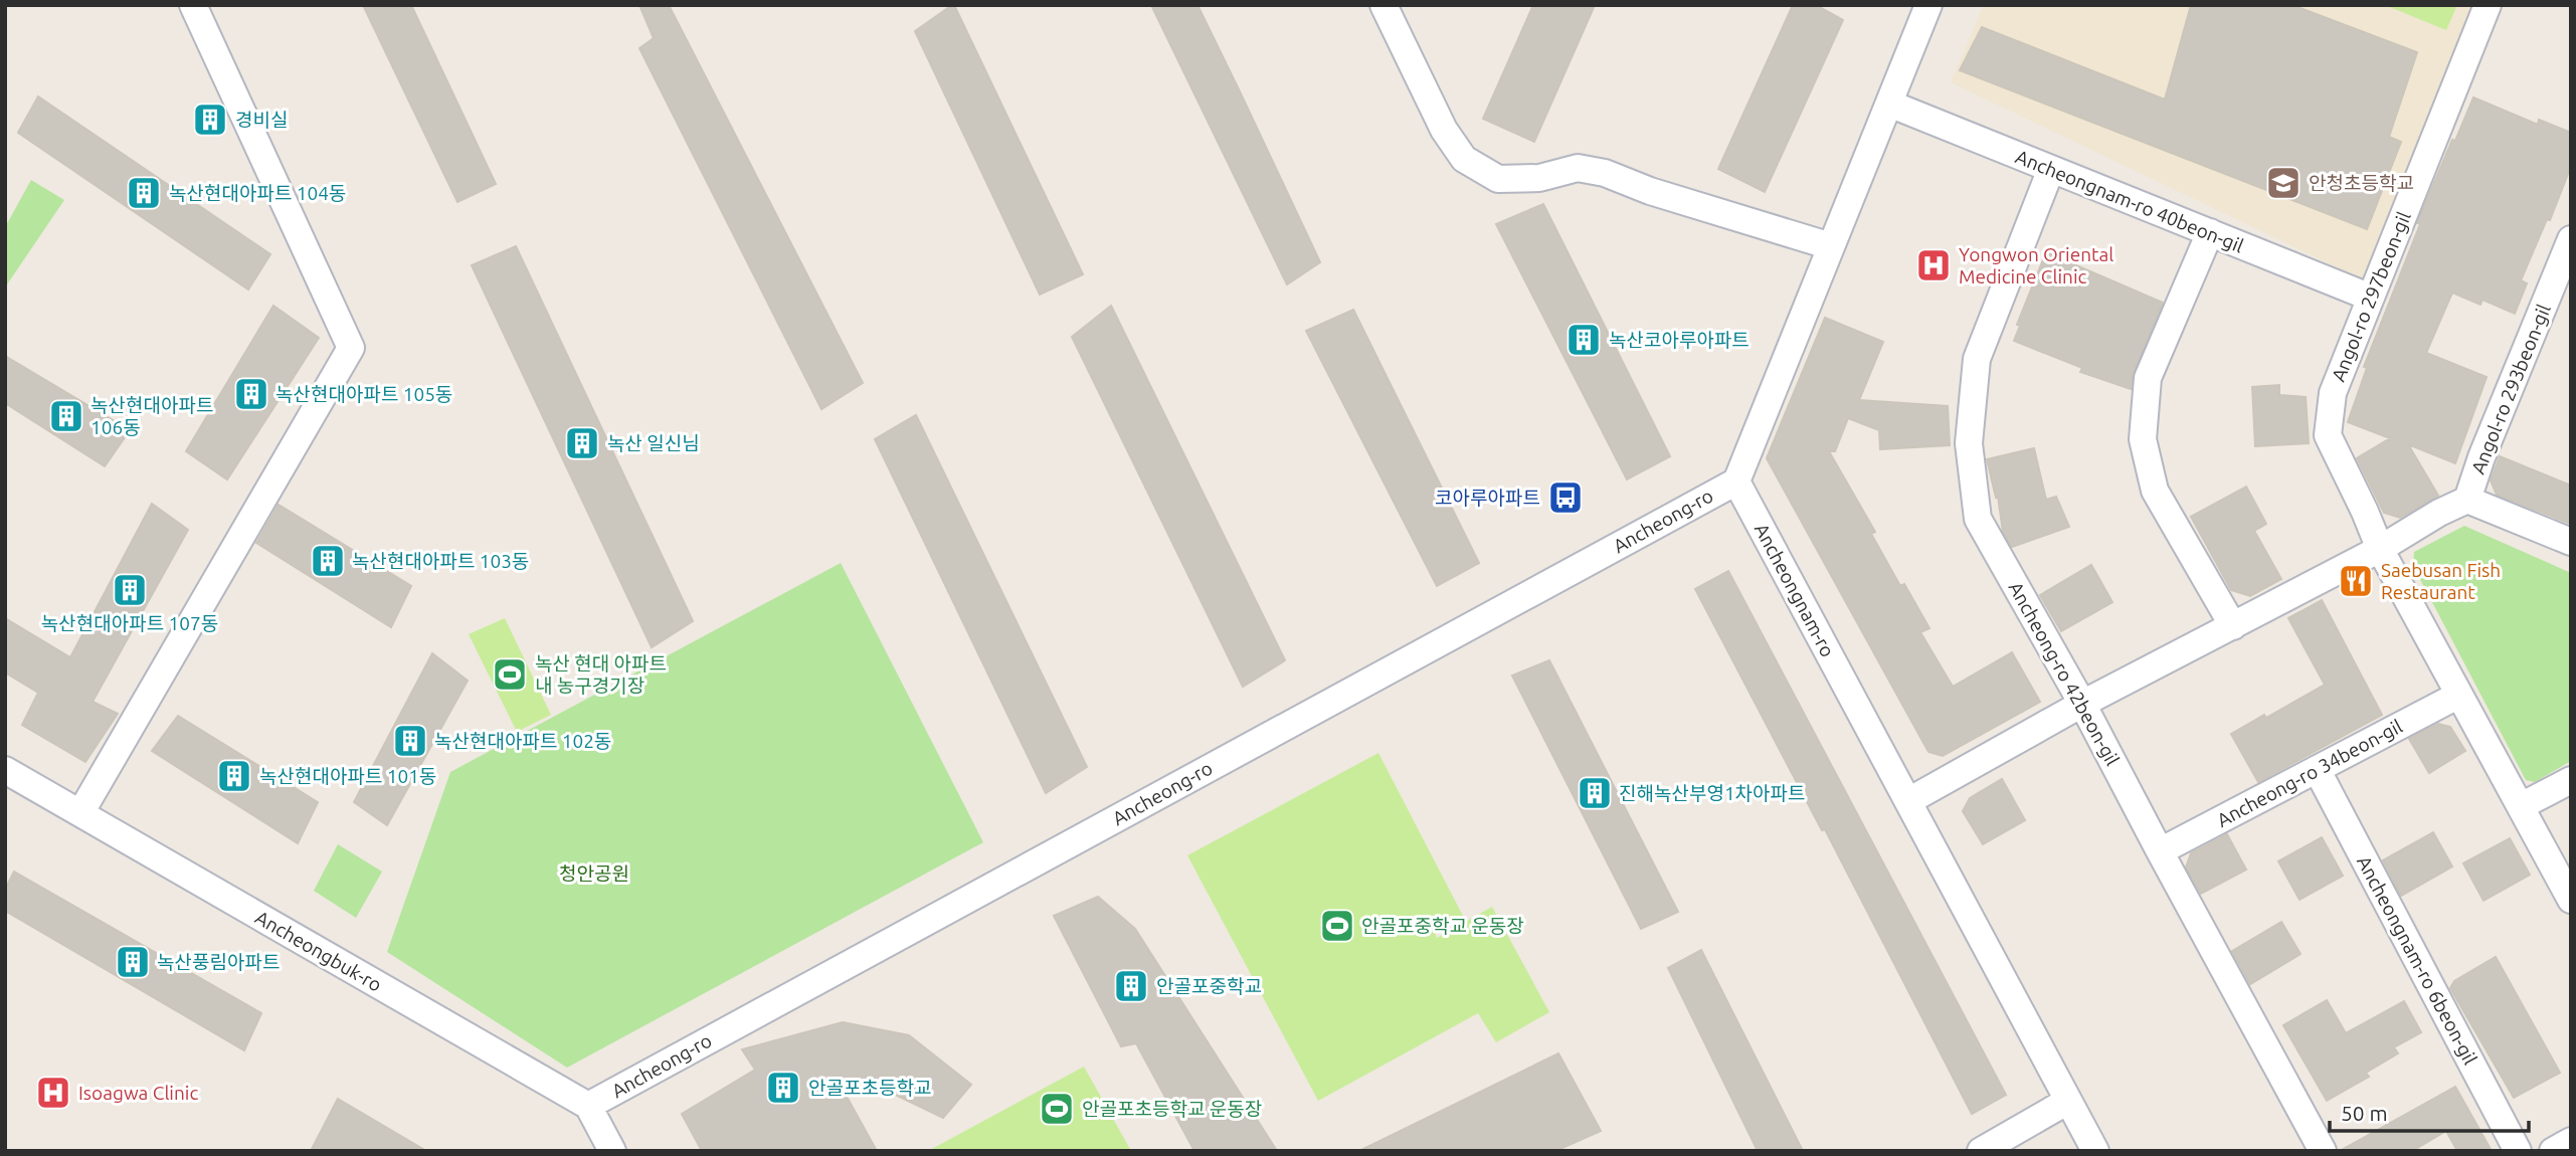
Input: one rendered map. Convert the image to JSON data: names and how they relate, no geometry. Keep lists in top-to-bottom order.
{
  "streets": {
    "street": [
      "Ancheongnam-ro 40beon-gil",
      "Angol-ro 297beon-gil",
      "Angol-ro 293beon-gil",
      "Ancheong-ro",
      "Ancheongnam-ro",
      "Ancheong-ro 42beon-gil",
      "Ancheong-ro 34beon-gil",
      "Ancheongbuk-ro",
      "Ancheongnam-ro 6beon-gil"
    ]
  },
  "crossings": [
    ["Ancheongnam-ro 40beon-gil", "Angol-ro 297beon-gil"],
    ["Ancheongnam-ro 40beon-gil", "Ancheong-ro 42beon-gil"],
    ["Ancheong-ro", "Ancheongnam-ro"],
    ["Ancheong-ro", "Ancheongbuk-ro"],
    ["Ancheong-ro 42beon-gil", "Ancheong-ro 34beon-gil"],
    ["Ancheong-ro 34beon-gil", "Ancheongnam-ro 6beon-gil"]
  ],
  "parks": ["청안공원"],
  "places": {
    "building": [
      "경비실",
      "녹산현대아파트 104동",
      "녹산코아루아파트",
      "녹산현대아파트 105동",
      "녹산현대아파트 106동",
      "녹산 일신님",
      "녹산현대아파트 103동",
      "녹산현대아파트 107동",
      "녹산현대아파트 102동",
      "녹산현대아파트 101동",
      "진해녹산부영1차아파트",
      "녹산풍림아파트",
      "안골포중학교",
      "안골포초등학교"
    ],
    "school or university": ["안청초등학교"],
    "hospital": ["Yongwon Oriental Medicine Clinic", "Isoagwa Clinic"],
    "bus stop": ["코아루아파트"],
    "restaurant": ["Saebusan Fish Restaurant"],
    "sports": ["녹산 현대 아파트 내 농구경기장", "안골포중학교 운동장", "안골포초등학교 운동장"]
  },
  "scale_bar": "50 m"
}
